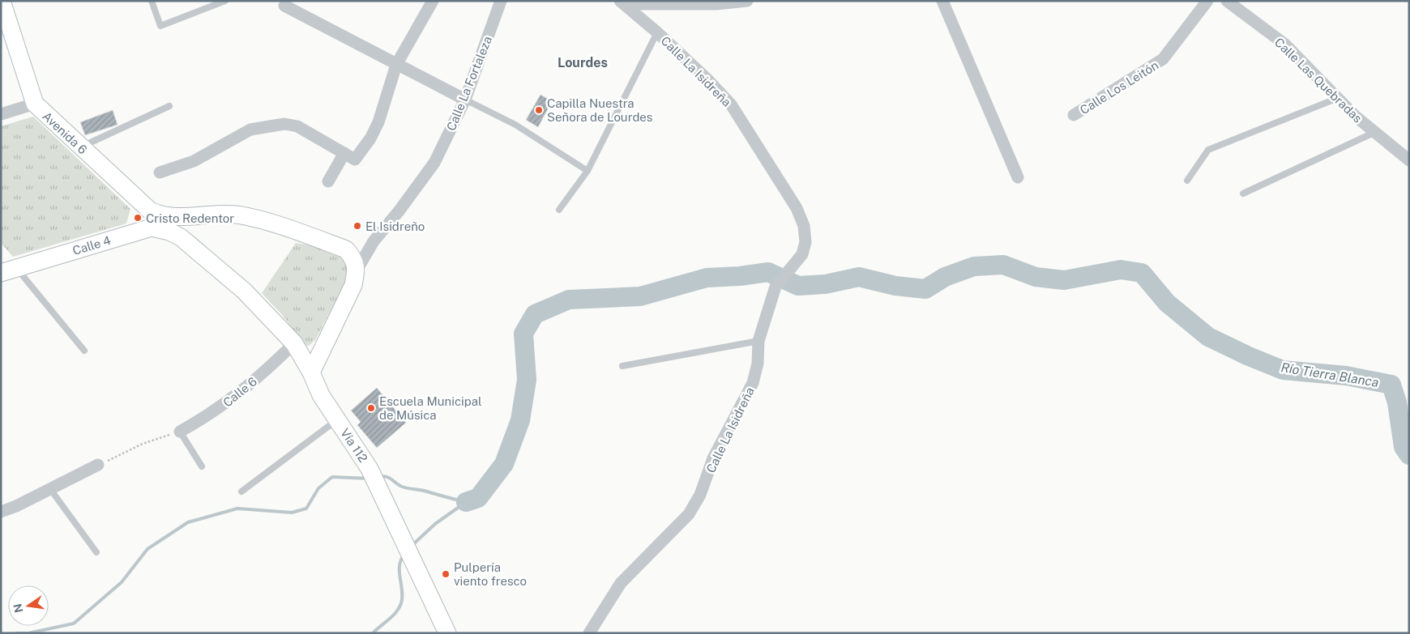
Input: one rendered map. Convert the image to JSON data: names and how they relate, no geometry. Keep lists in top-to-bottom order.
{
  "streets": {
    "main road": ["Avenida 6", "Calle 4", "Vía 112"],
    "street": [
      "Calle La Isidreña",
      "Calle Las Quebradas",
      "Calle La Fortaleza",
      "Calle Los Leitón",
      "Calle 6"
    ]
  },
  "districts": ["Lourdes"],
  "water": ["Río Tierra Blanca"],
  "places": [
    "Capilla Nuestra Señora de Lourdes",
    "Cristo Redentor",
    "El Isidreño",
    "Escuela Municipal de Música",
    "Pulpería viento fresco"
  ],
  "north": "left"
}
